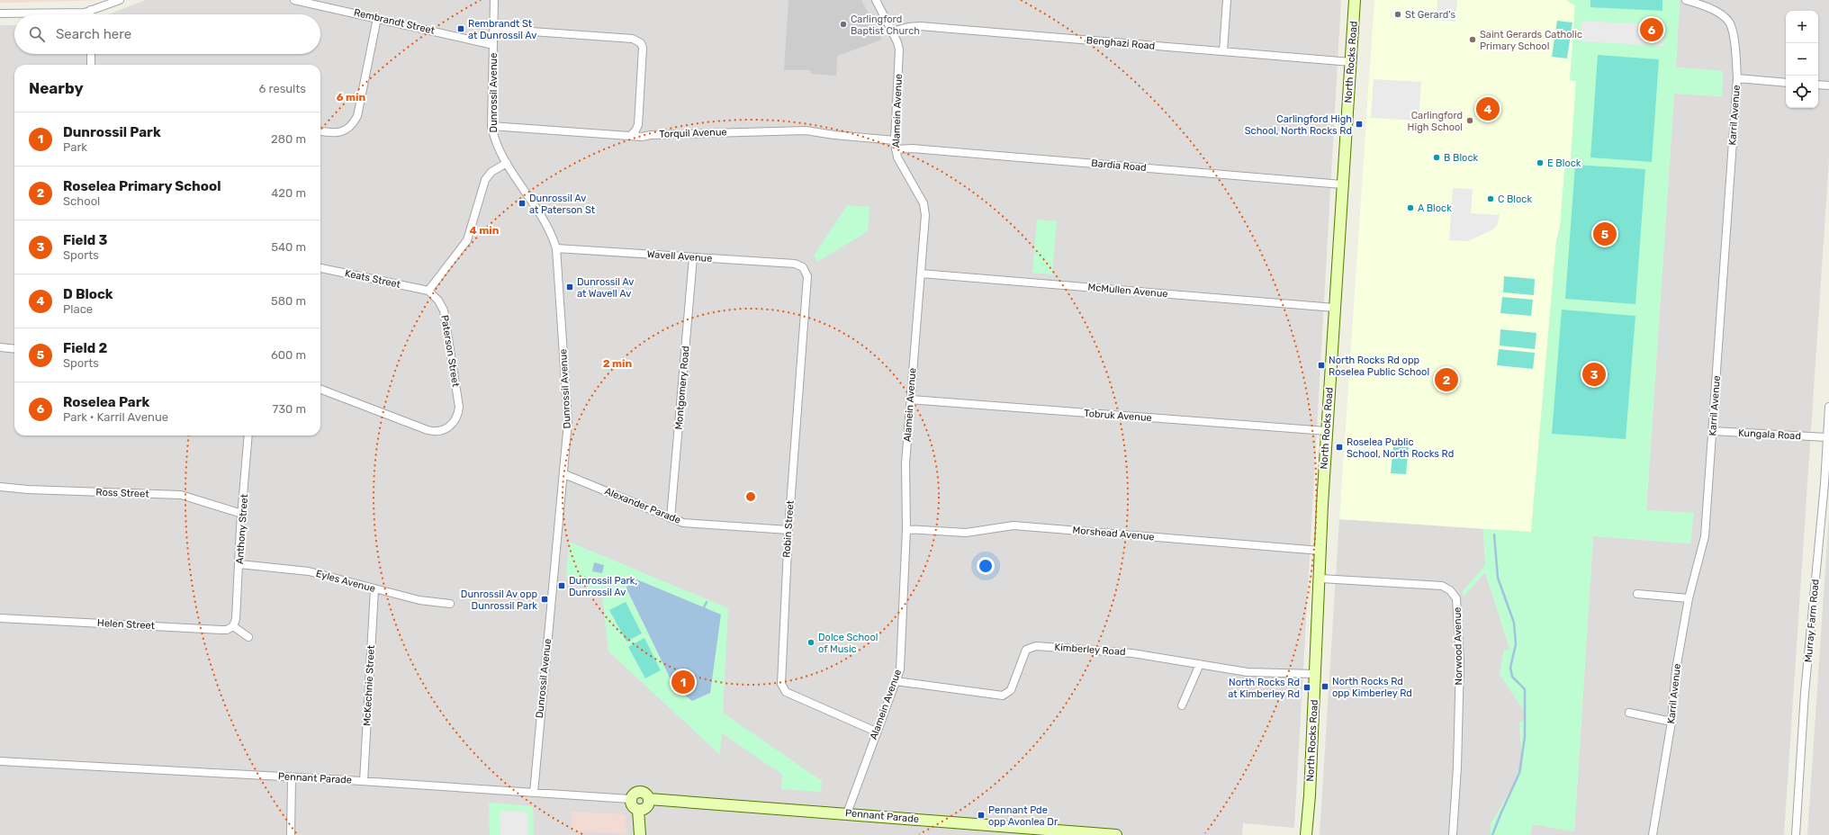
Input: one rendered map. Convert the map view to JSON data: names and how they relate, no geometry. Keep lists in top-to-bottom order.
{
  "streets": {
    "street": [
      "Rembrandt Street",
      "Benghazi Road",
      "North Rocks Road",
      "Dunrossil Avenue",
      "Alamein Avenue",
      "Karril Avenue",
      "Torquil Avenue",
      "Bardia Road",
      "Wavell Avenue",
      "Keats Street",
      "McMullen Avenue",
      "Paterson Street",
      "Montgomery Road",
      "Tobruk Avenue",
      "Kungala Road",
      "Ross Street",
      "Alexander Parade",
      "Anthony Street",
      "Robin Street",
      "Morshead Avenue",
      "Eyles Avenue",
      "Murray Farm Road",
      "Helen Street",
      "Norwood Avenue",
      "Kimberley Road",
      "McKechnie Street",
      "Pennant Parade"
    ]
  },
  "crossings": [
    ["Rembrandt Street", "Dunrossil Avenue"],
    ["Benghazi Road", "North Rocks Road"],
    ["Benghazi Road", "Alamein Avenue"],
    ["North Rocks Road", "Bardia Road"],
    ["North Rocks Road", "McMullen Avenue"],
    ["North Rocks Road", "Tobruk Avenue"],
    ["North Rocks Road", "Morshead Avenue"],
    ["North Rocks Road", "Norwood Avenue"],
    ["North Rocks Road", "Kimberley Road"],
    ["Dunrossil Avenue", "Torquil Avenue"],
    ["Dunrossil Avenue", "Wavell Avenue"],
    ["Dunrossil Avenue", "Alexander Parade"],
    ["Dunrossil Avenue", "Pennant Parade"],
    ["Alamein Avenue", "Torquil Avenue"],
    ["Alamein Avenue", "Bardia Road"],
    ["Alamein Avenue", "McMullen Avenue"],
    ["Alamein Avenue", "Tobruk Avenue"],
    ["Alamein Avenue", "Robin Street"],
    ["Alamein Avenue", "Morshead Avenue"],
    ["Alamein Avenue", "Kimberley Road"],
    ["Alamein Avenue", "Pennant Parade"],
    ["Karril Avenue", "Kungala Road"],
    ["Wavell Avenue", "Montgomery Road"],
    ["Wavell Avenue", "Robin Street"],
    ["Keats Street", "Paterson Street"],
    ["Montgomery Road", "Alexander Parade"],
    ["Kungala Road", "Murray Farm Road"],
    ["Ross Street", "Anthony Street"],
    ["Alexander Parade", "Robin Street"],
    ["Anthony Street", "Eyles Avenue"],
    ["Anthony Street", "Helen Street"],
    ["Eyles Avenue", "McKechnie Street"],
    ["McKechnie Street", "Pennant Parade"]
  ],
  "places": {
    "other": [
      "St Gerard's",
      "Carlingford Baptist Church",
      "Saint Gerards Catholic Primary School",
      "Carlingford High School",
      "B Block",
      "E Block",
      "C Block",
      "A Block",
      "Dolce School of Music"
    ],
    "transit": [
      "Rembrandt St at Dunrossil Av",
      "Carlingford High School, North Rocks Rd",
      "Dunrossil Av at Paterson St",
      "Dunrossil Av at Wavell Av",
      "North Rocks Rd opp Roselea Public School",
      "Roselea Public School, North Rocks Rd",
      "Dunrossil Park, Dunrossil Av",
      "Dunrossil Av opp Dunrossil Park",
      "North Rocks Rd opp Kimberley Rd",
      "North Rocks Rd at Kimberley Rd",
      "Pennant Pde opp Avonlea Dr"
    ]
  },
  "page": {
    "map_buttons": ["+", "−"],
    "search": "Search here",
    "pins": [
      "6",
      "4",
      "5",
      "3",
      "2",
      "1"
    ],
    "heading": ["Nearby", "6 results"],
    "list": [
      {
        "mark": "1",
        "name": "Dunrossil Park",
        "note": "Park",
        "value": "280 m"
      },
      {
        "mark": "2",
        "name": "Roselea Primary School",
        "note": "School",
        "value": "420 m"
      },
      {
        "mark": "3",
        "name": "Field 3",
        "note": "Sports",
        "value": "540 m"
      },
      {
        "mark": "4",
        "name": "D Block",
        "note": "Place",
        "value": "580 m"
      },
      {
        "mark": "5",
        "name": "Field 2",
        "note": "Sports",
        "value": "600 m"
      },
      {
        "mark": "6",
        "name": "Roselea Park",
        "note": "Park · Karril Avenue",
        "value": "730 m"
      }
    ]
  },
  "rings": ["6 min", "4 min", "2 min"]
}
